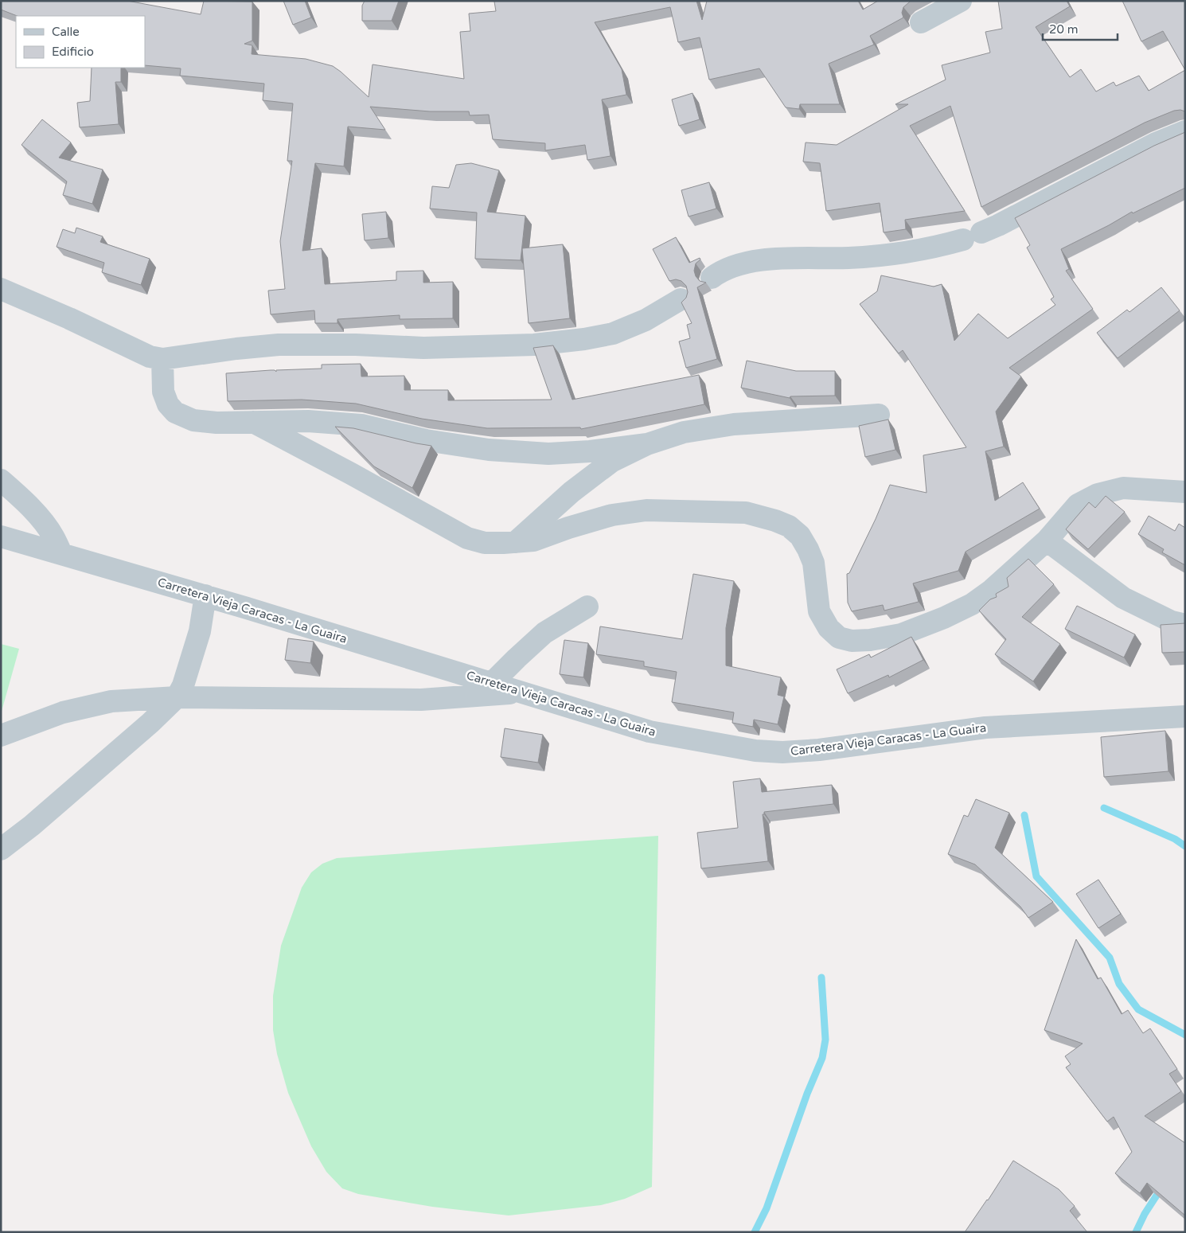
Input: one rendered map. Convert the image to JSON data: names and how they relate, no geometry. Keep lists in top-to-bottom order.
{
  "streets": {
    "street": ["Carretera Vieja Caracas - La Guaira"]
  },
  "legend": ["Calle", "Edificio"],
  "scale_bar": "20 m"
}
